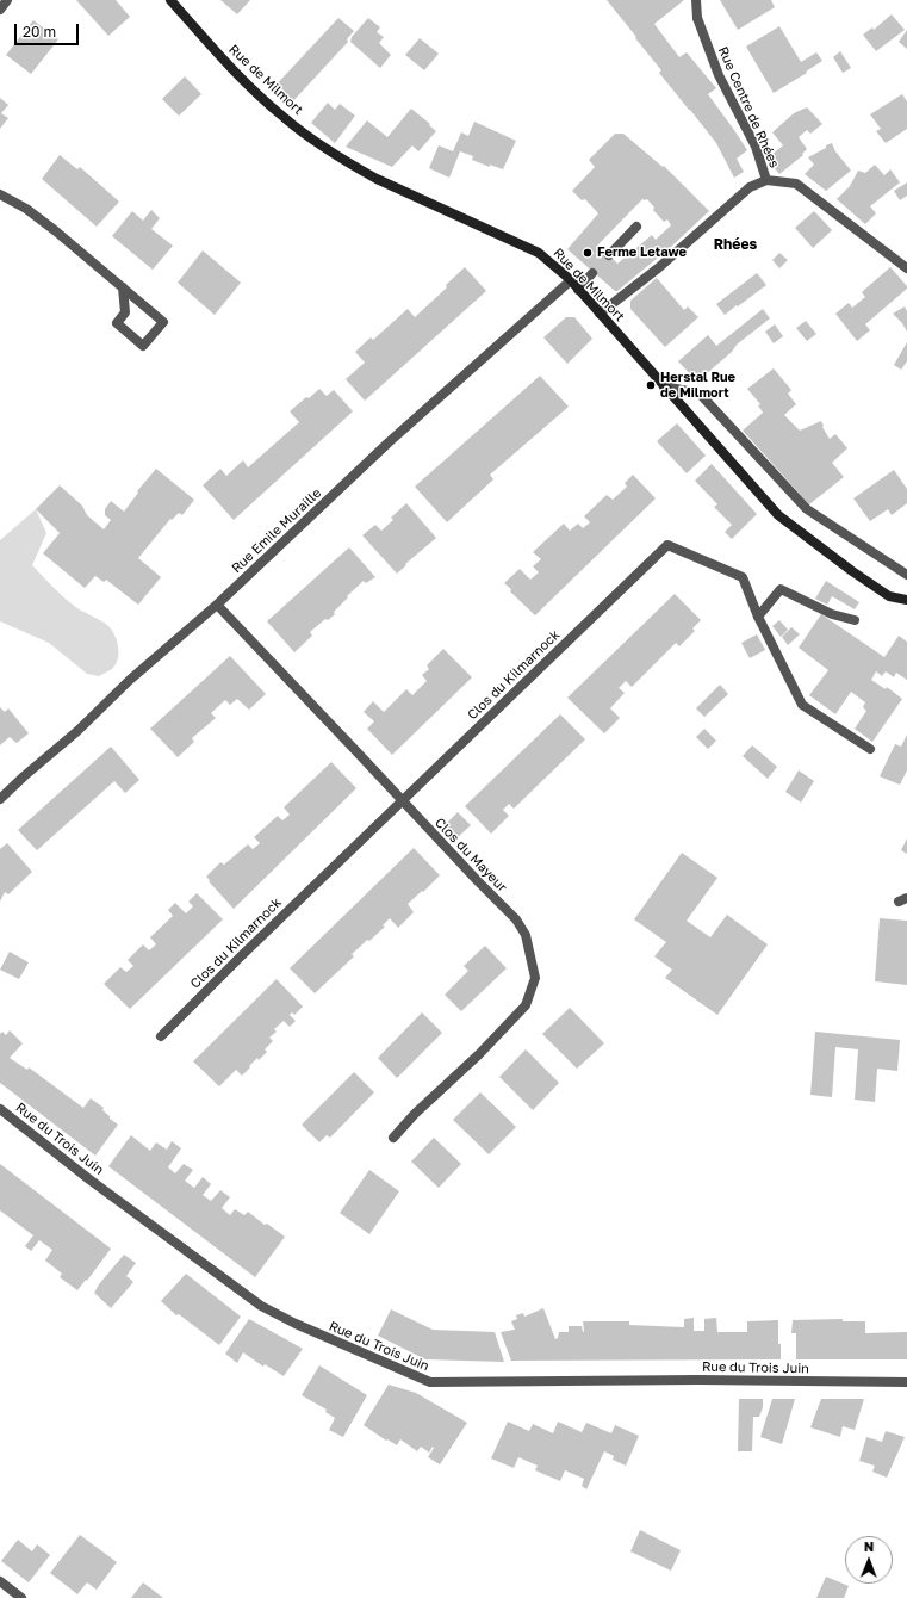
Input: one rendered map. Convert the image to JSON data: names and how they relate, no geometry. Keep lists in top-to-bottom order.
{
  "streets": {
    "street": [
      "Rue de Milmort",
      "Rue Centre de Rhées",
      "Rue Emile Muraille",
      "Clos du Kilmarnock",
      "Clos du Mayeur",
      "Rue du Trois Juin"
    ]
  },
  "crossings": [
    ["Rue de Milmort", "Rue Centre de Rhées"],
    ["Rue de Milmort", "Rue Emile Muraille"],
    ["Rue Emile Muraille", "Clos du Mayeur"],
    ["Clos du Kilmarnock", "Clos du Mayeur"]
  ],
  "districts": ["Rhées"],
  "places": ["Ferme Letawe", "Herstal Rue de Milmort"],
  "scale_bar": "20 m",
  "north": "top"
}
